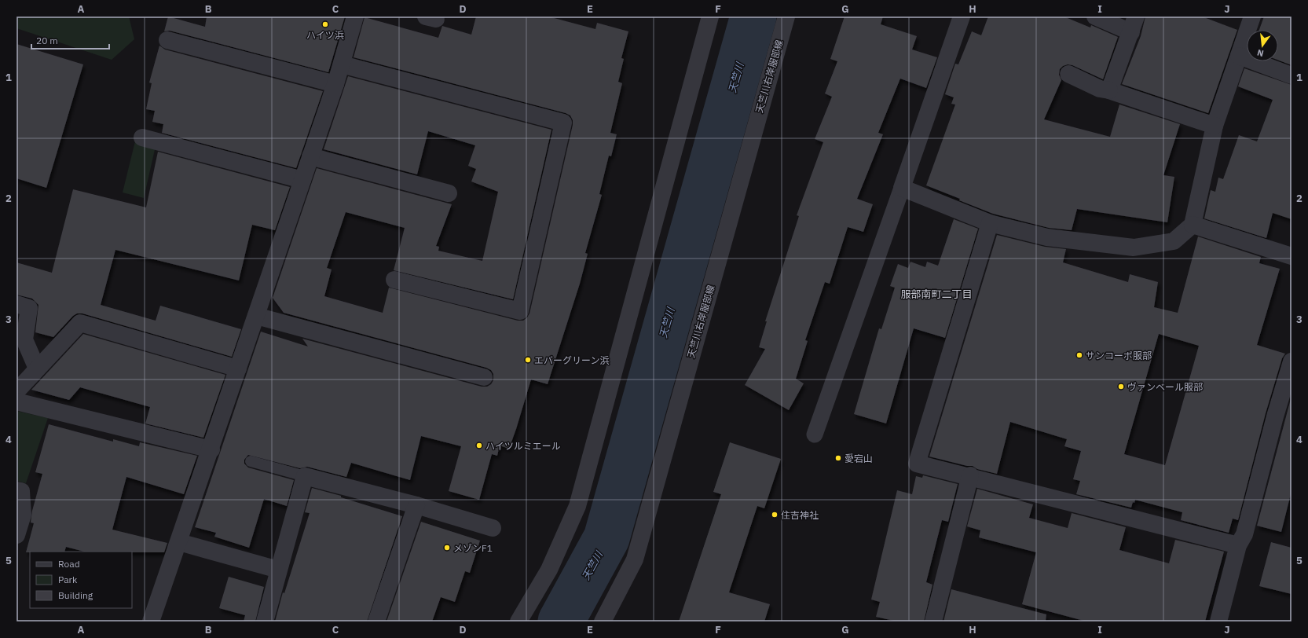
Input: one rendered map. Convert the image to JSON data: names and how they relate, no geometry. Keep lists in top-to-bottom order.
{
  "streets": {
    "street": ["天竺川右岸服部線"]
  },
  "districts": ["服部南町二丁目"],
  "water": ["天竺川"],
  "places": [
    "ハイツ浜",
    "サンコーポ服部",
    "エバーグリーン浜",
    "ヴァンベール服部",
    "ハイツルミエール",
    "愛宕山",
    "住吉神社",
    "メゾンF1"
  ],
  "legend": ["Road", "Park", "Building"],
  "scale_bar": "20 m",
  "north": "bottom",
  "grid": {
    "columns": [
      "A",
      "B",
      "C",
      "D",
      "E",
      "F",
      "G",
      "H",
      "I",
      "J"
    ],
    "rows": [
      "1",
      "2",
      "3",
      "4",
      "5"
    ]
  }
}
